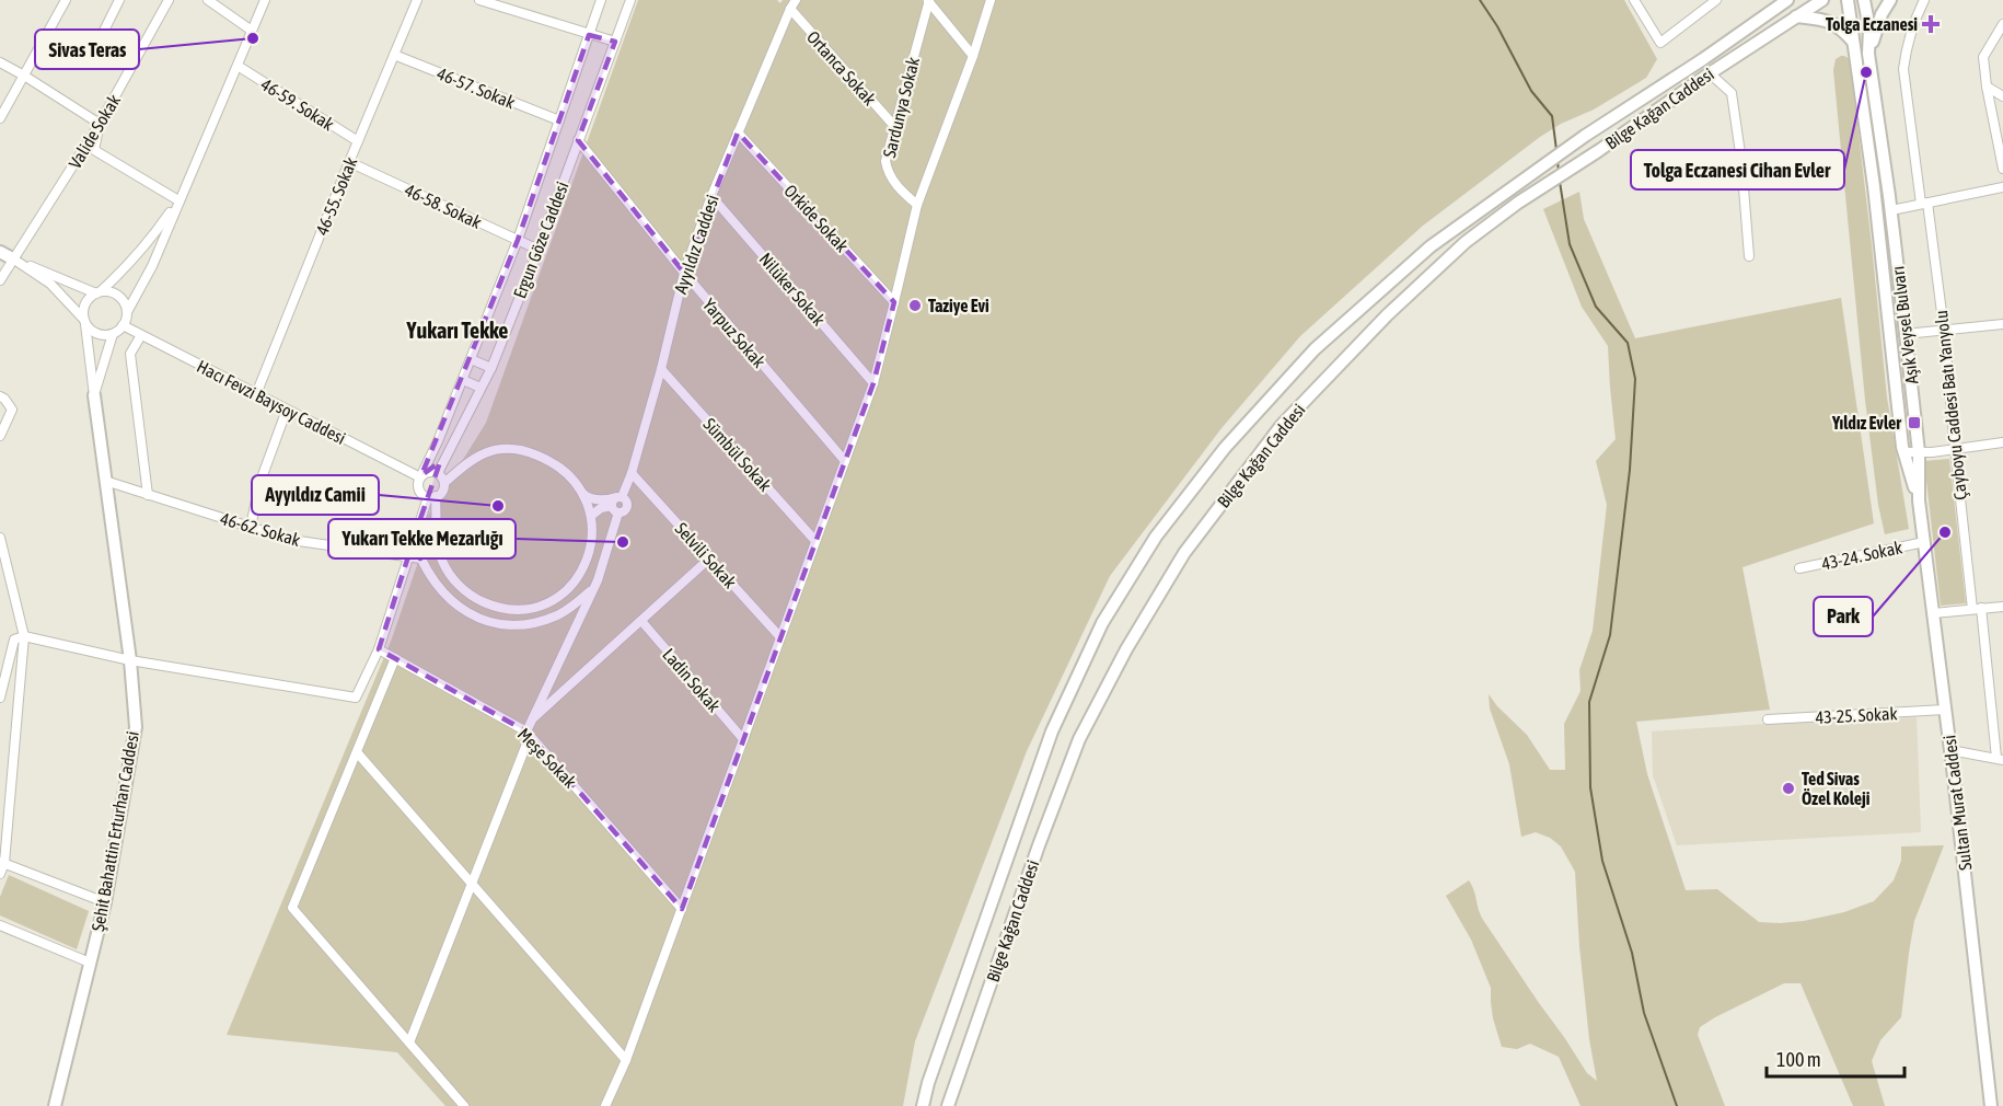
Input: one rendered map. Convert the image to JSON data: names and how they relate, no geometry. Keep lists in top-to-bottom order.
{
  "streets": {
    "main road": [
      "Bilge Kağan Caddesi",
      "Aşık Veysel Bulvarı",
      "Sultan Murat Caddesi",
      "Şehit Bahattin Erturhan Caddesi"
    ],
    "street": [
      "Ortanca Sokak",
      "46-57. Sokak",
      "46-59. Sokak",
      "Sardunya Sokak",
      "Valide Sokak",
      "46-55. Sokak",
      "46-58. Sokak",
      "Orkide Sokak",
      "Ergun Göze Caddesi",
      "Ayyıldız Caddesi",
      "Nilüker Sokak",
      "Yarpuz Sokak",
      "Hacı Fevzi Baysoy Caddesi",
      "Çayboyu Caddesi Batı Yanyolu",
      "Sümbül Sokak",
      "46-62. Sokak",
      "Selvili Sokak",
      "43-24. Sokak",
      "Ladin Sokak",
      "43-25. Sokak",
      "Meşe Sokak"
    ]
  },
  "crossings": [
    ["Ortanca Sokak", "Sardunya Sokak"],
    ["Ortanca Sokak", "Ayyıldız Caddesi"],
    ["46-57. Sokak", "46-55. Sokak"],
    ["46-57. Sokak", "Ergun Göze Caddesi"],
    ["46-59. Sokak", "46-55. Sokak"],
    ["46-55. Sokak", "46-58. Sokak"],
    ["46-55. Sokak", "Hacı Fevzi Baysoy Caddesi"],
    ["46-58. Sokak", "Ergun Göze Caddesi"],
    ["Orkide Sokak", "Ayyıldız Caddesi"],
    ["Ergun Göze Caddesi", "Yarpuz Sokak"],
    ["Ergun Göze Caddesi", "Hacı Fevzi Baysoy Caddesi"],
    ["Ayyıldız Caddesi", "Nilüker Sokak"],
    ["Ayyıldız Caddesi", "Yarpuz Sokak"],
    ["Ayyıldız Caddesi", "Sümbül Sokak"],
    ["Ayyıldız Caddesi", "Selvili Sokak"],
    ["Ayyıldız Caddesi", "Meşe Sokak"],
    ["Aşık Veysel Bulvarı", "Sultan Murat Caddesi"],
    ["Hacı Fevzi Baysoy Caddesi", "Şehit Bahattin Erturhan Caddesi"],
    ["46-62. Sokak", "Şehit Bahattin Erturhan Caddesi"],
    ["43-24. Sokak", "Sultan Murat Caddesi"],
    ["43-25. Sokak", "Sultan Murat Caddesi"]
  ],
  "districts": ["Yukarı Tekke"],
  "places": {
    "health": ["Tolga Eczanesi"],
    "other": [
      "Sivas Teras",
      "Tolga Eczanesi Cihan Evler",
      "Taziye Evi",
      "Ayyıldız Camii",
      "Park",
      "Yukarı Tekke Mezarlığı",
      "Ted Sivas Özel Koleji"
    ],
    "transit": ["Yıldız Evler"]
  },
  "scale_bar": "100 m"
}
